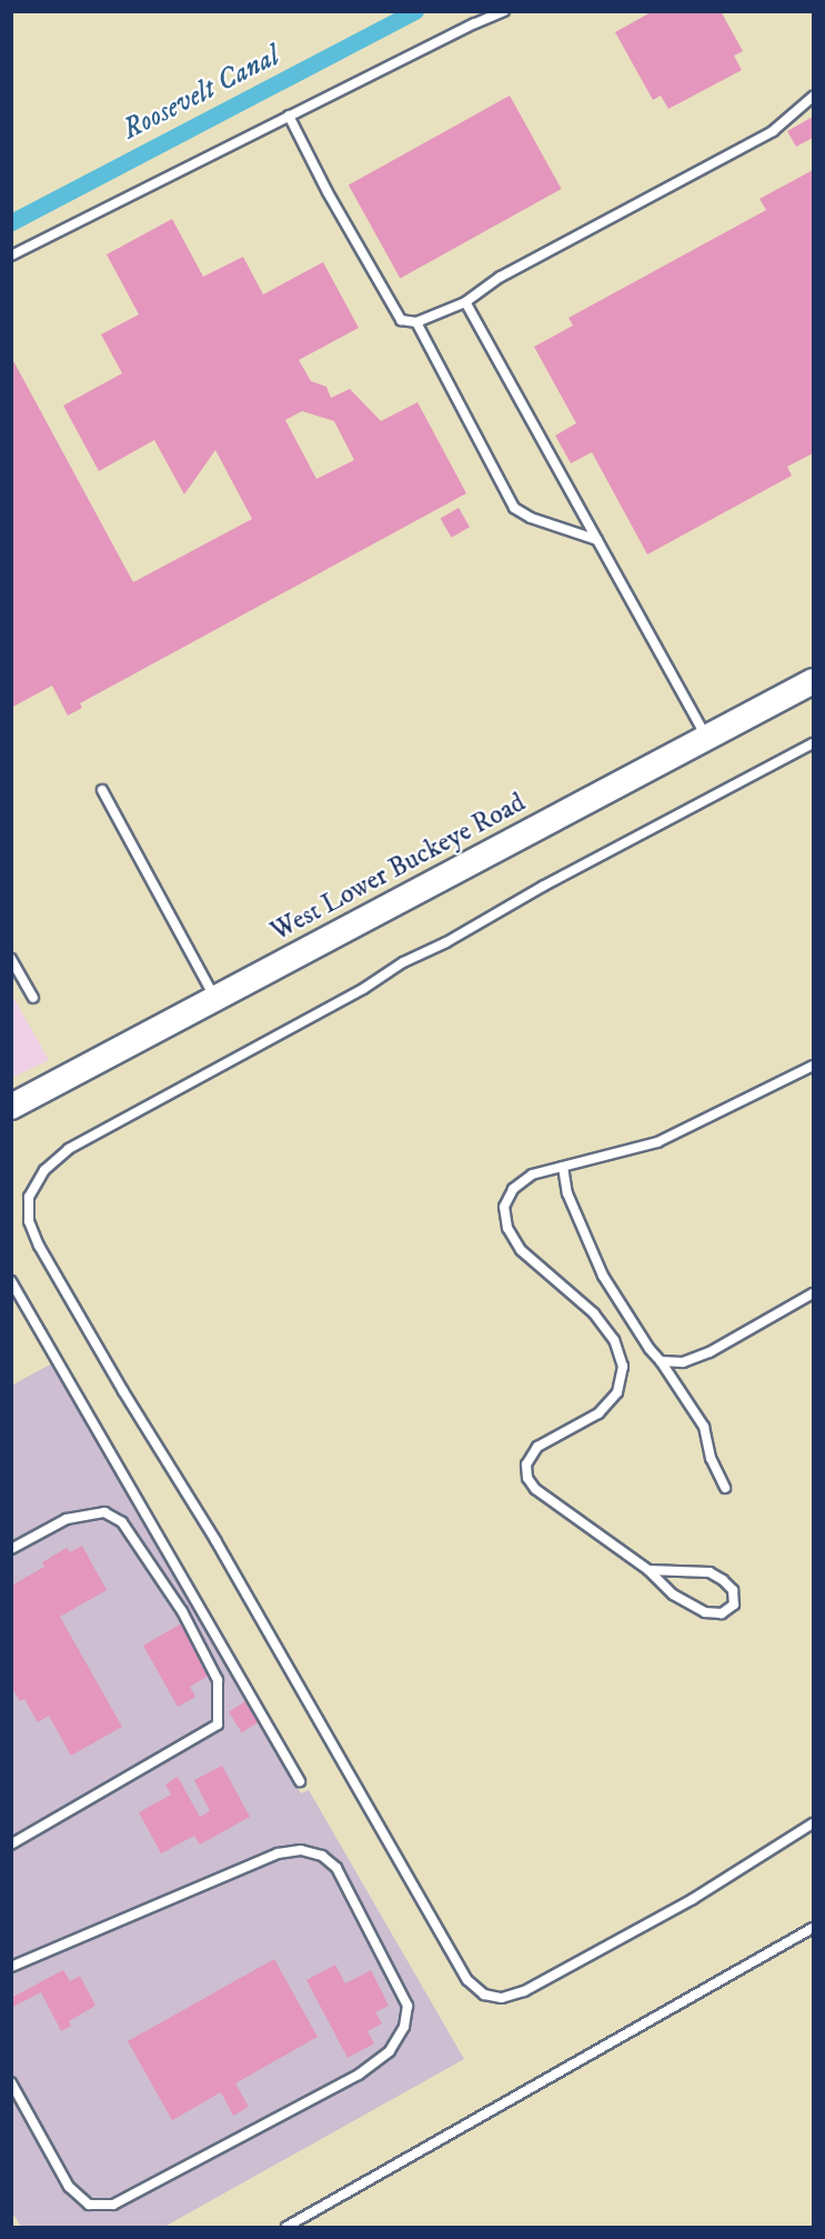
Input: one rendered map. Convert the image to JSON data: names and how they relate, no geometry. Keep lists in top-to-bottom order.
{
  "streets": {
    "main road": ["West Lower Buckeye Road"]
  },
  "water": ["Roosevelt Canal"]
}
